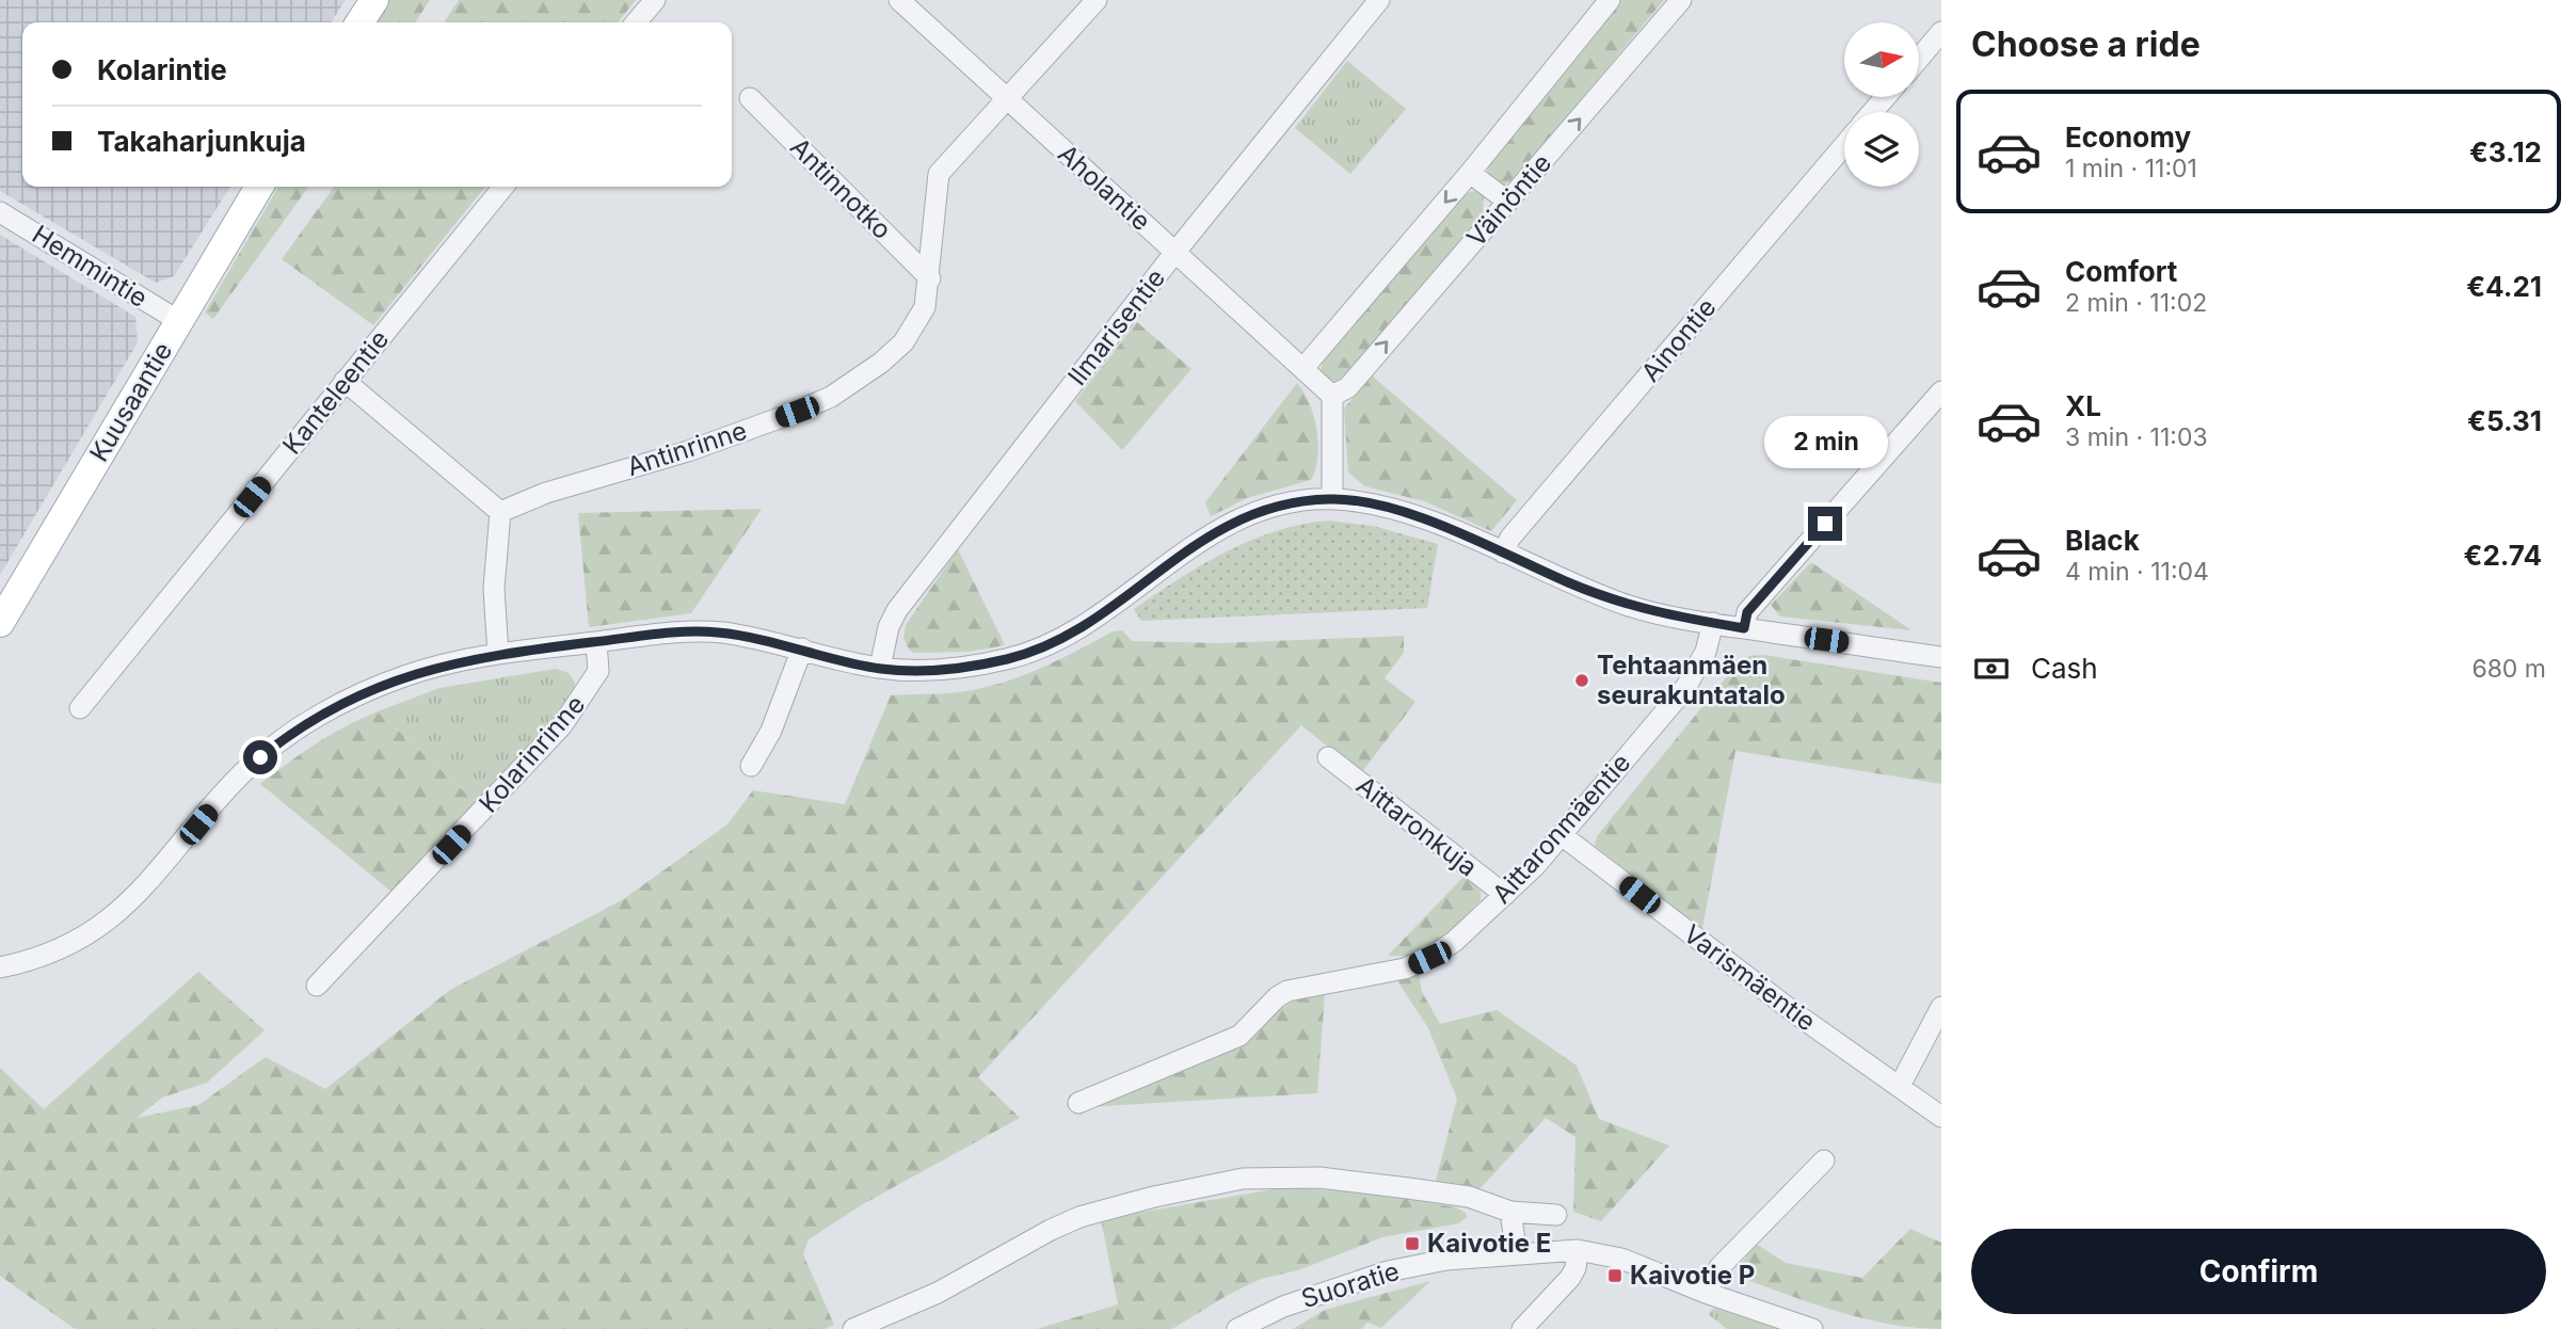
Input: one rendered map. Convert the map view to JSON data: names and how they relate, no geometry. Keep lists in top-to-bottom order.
{
  "streets": {
    "main road": ["Kuusaantie"],
    "street": [
      "Aholantie",
      "Antinnotko",
      "Väinöntie",
      "Hemmintie",
      "Ilmarisentie",
      "Ainontie",
      "Kanteleentie",
      "Antinrinne",
      "Kolarinrinne",
      "Aittaronkuja",
      "Aittaronmäentie",
      "Varismäentie",
      "Suoratie"
    ]
  },
  "crossings": [
    ["Aholantie", "Väinöntie"],
    ["Aholantie", "Ilmarisentie"],
    ["Aholantie", "Antinrinne"],
    ["Antinnotko", "Antinrinne"],
    ["Hemmintie", "Kuusaantie"],
    ["Aittaronkuja", "Aittaronmäentie"],
    ["Aittaronmäentie", "Varismäentie"]
  ],
  "places": {
    "other": ["Tehtaanmäen seurakuntatalo"],
    "transit": ["Kaivotie E", "Kaivotie P"]
  },
  "north": "right",
  "page": {
    "heading": "Choose a ride",
    "banner": ["Kolarintie", "Takaharjunkuja"],
    "list": [
      {
        "name": "Economy",
        "note": "1 min · 11:01",
        "value": "€3.12"
      },
      {
        "name": "Comfort",
        "note": "2 min · 11:02",
        "value": "€4.21"
      },
      {
        "name": "XL",
        "note": "3 min · 11:03",
        "value": "€5.31"
      },
      {
        "name": "Black",
        "note": "4 min · 11:04",
        "value": "€2.74"
      }
    ],
    "bubble": "2 min",
    "pay": ["Cash", "680 m"],
    "buttons": "Confirm"
  }
}
